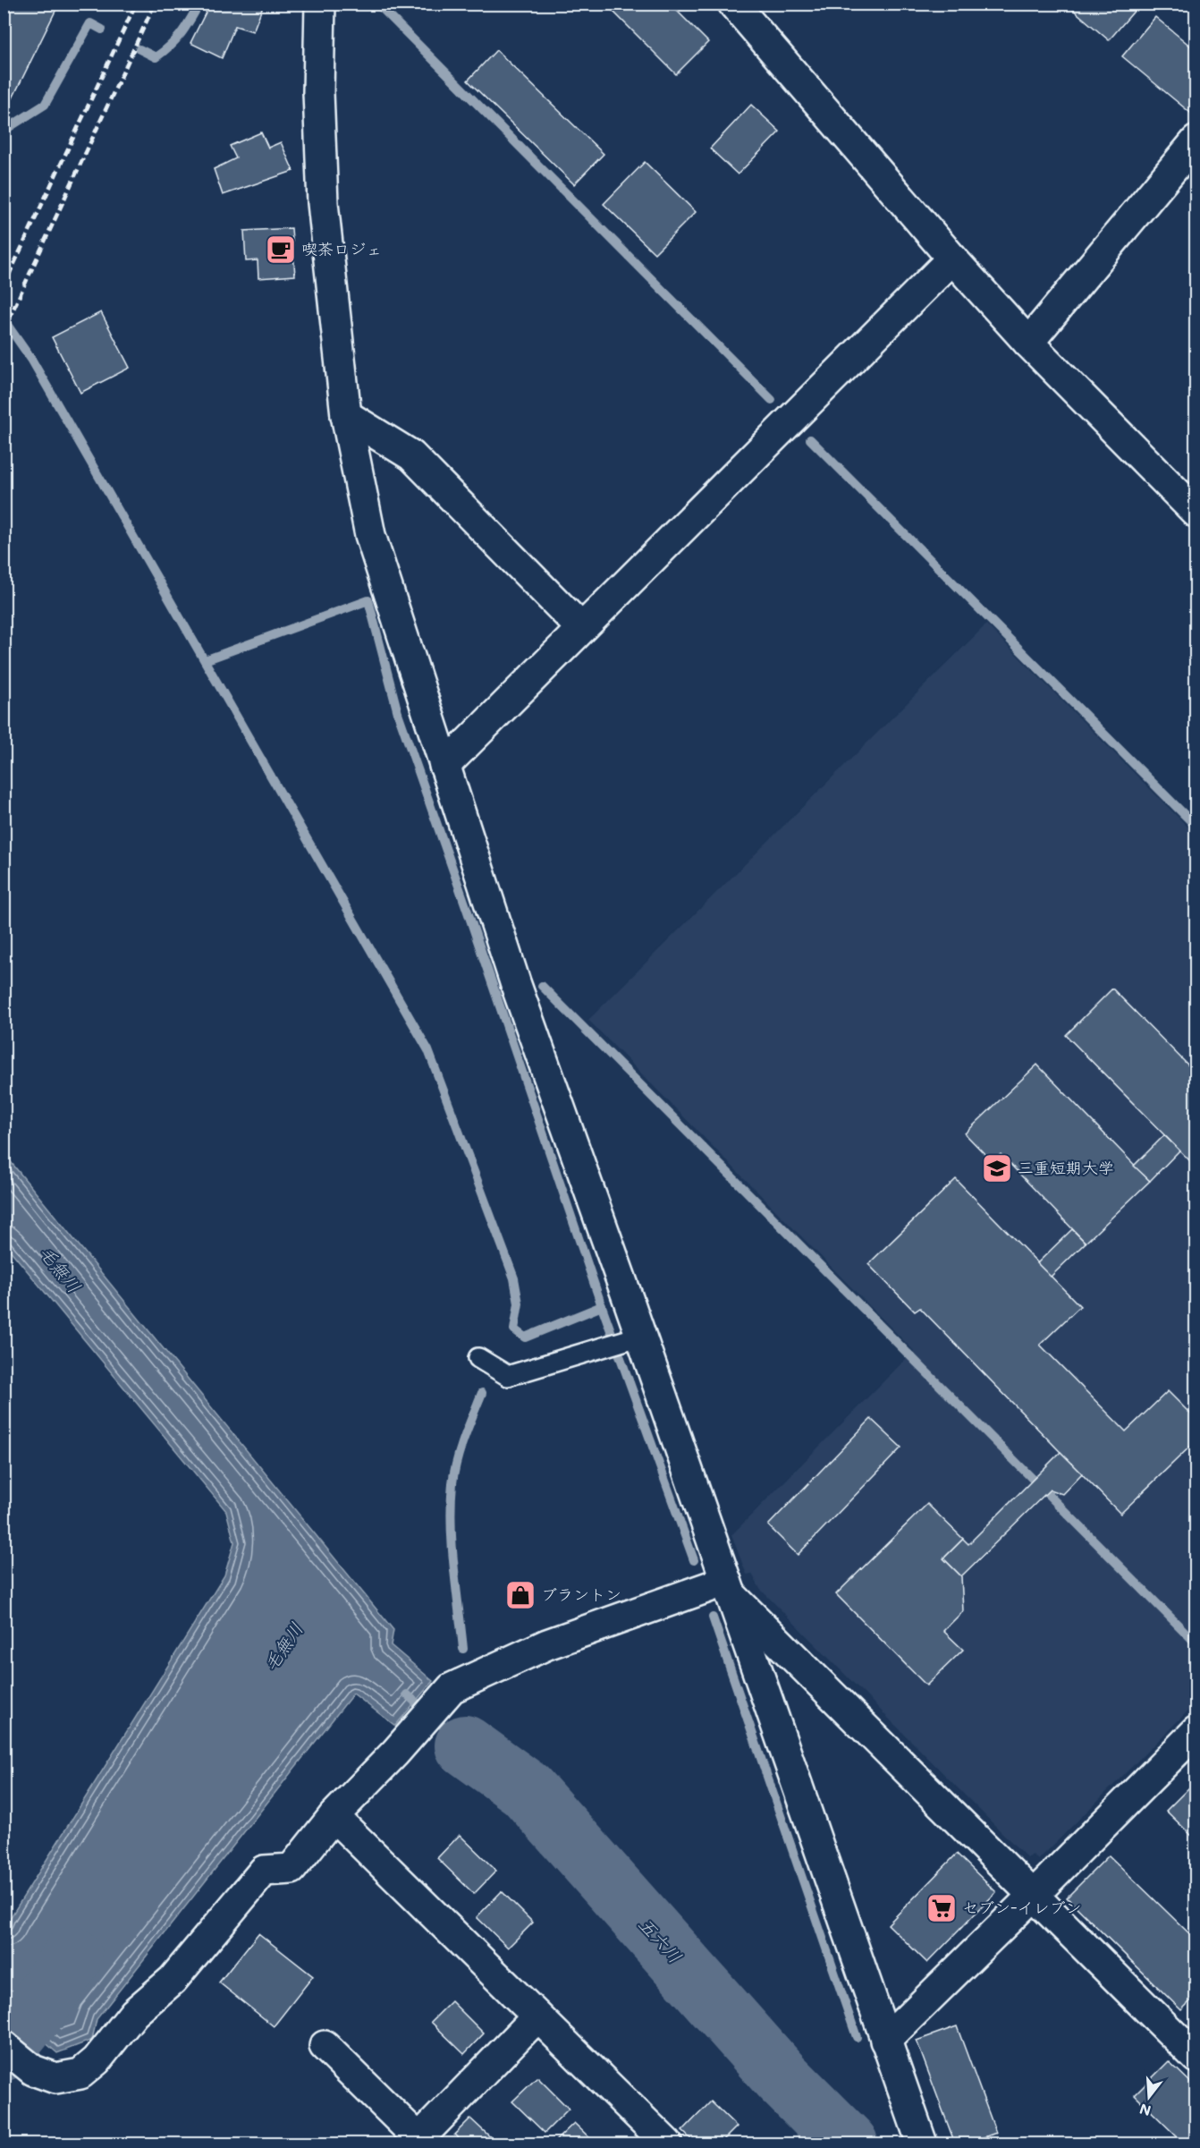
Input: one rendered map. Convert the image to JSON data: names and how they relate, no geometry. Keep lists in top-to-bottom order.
{
  "water": ["毛無川", "五六川"],
  "places": {
    "cafe": ["喫茶ロジェ"],
    "school or university": ["三重短期大学"],
    "shop": ["ブラントン"],
    "supermarket": ["セブン-イレブン"]
  },
  "north": "bottom"
}
